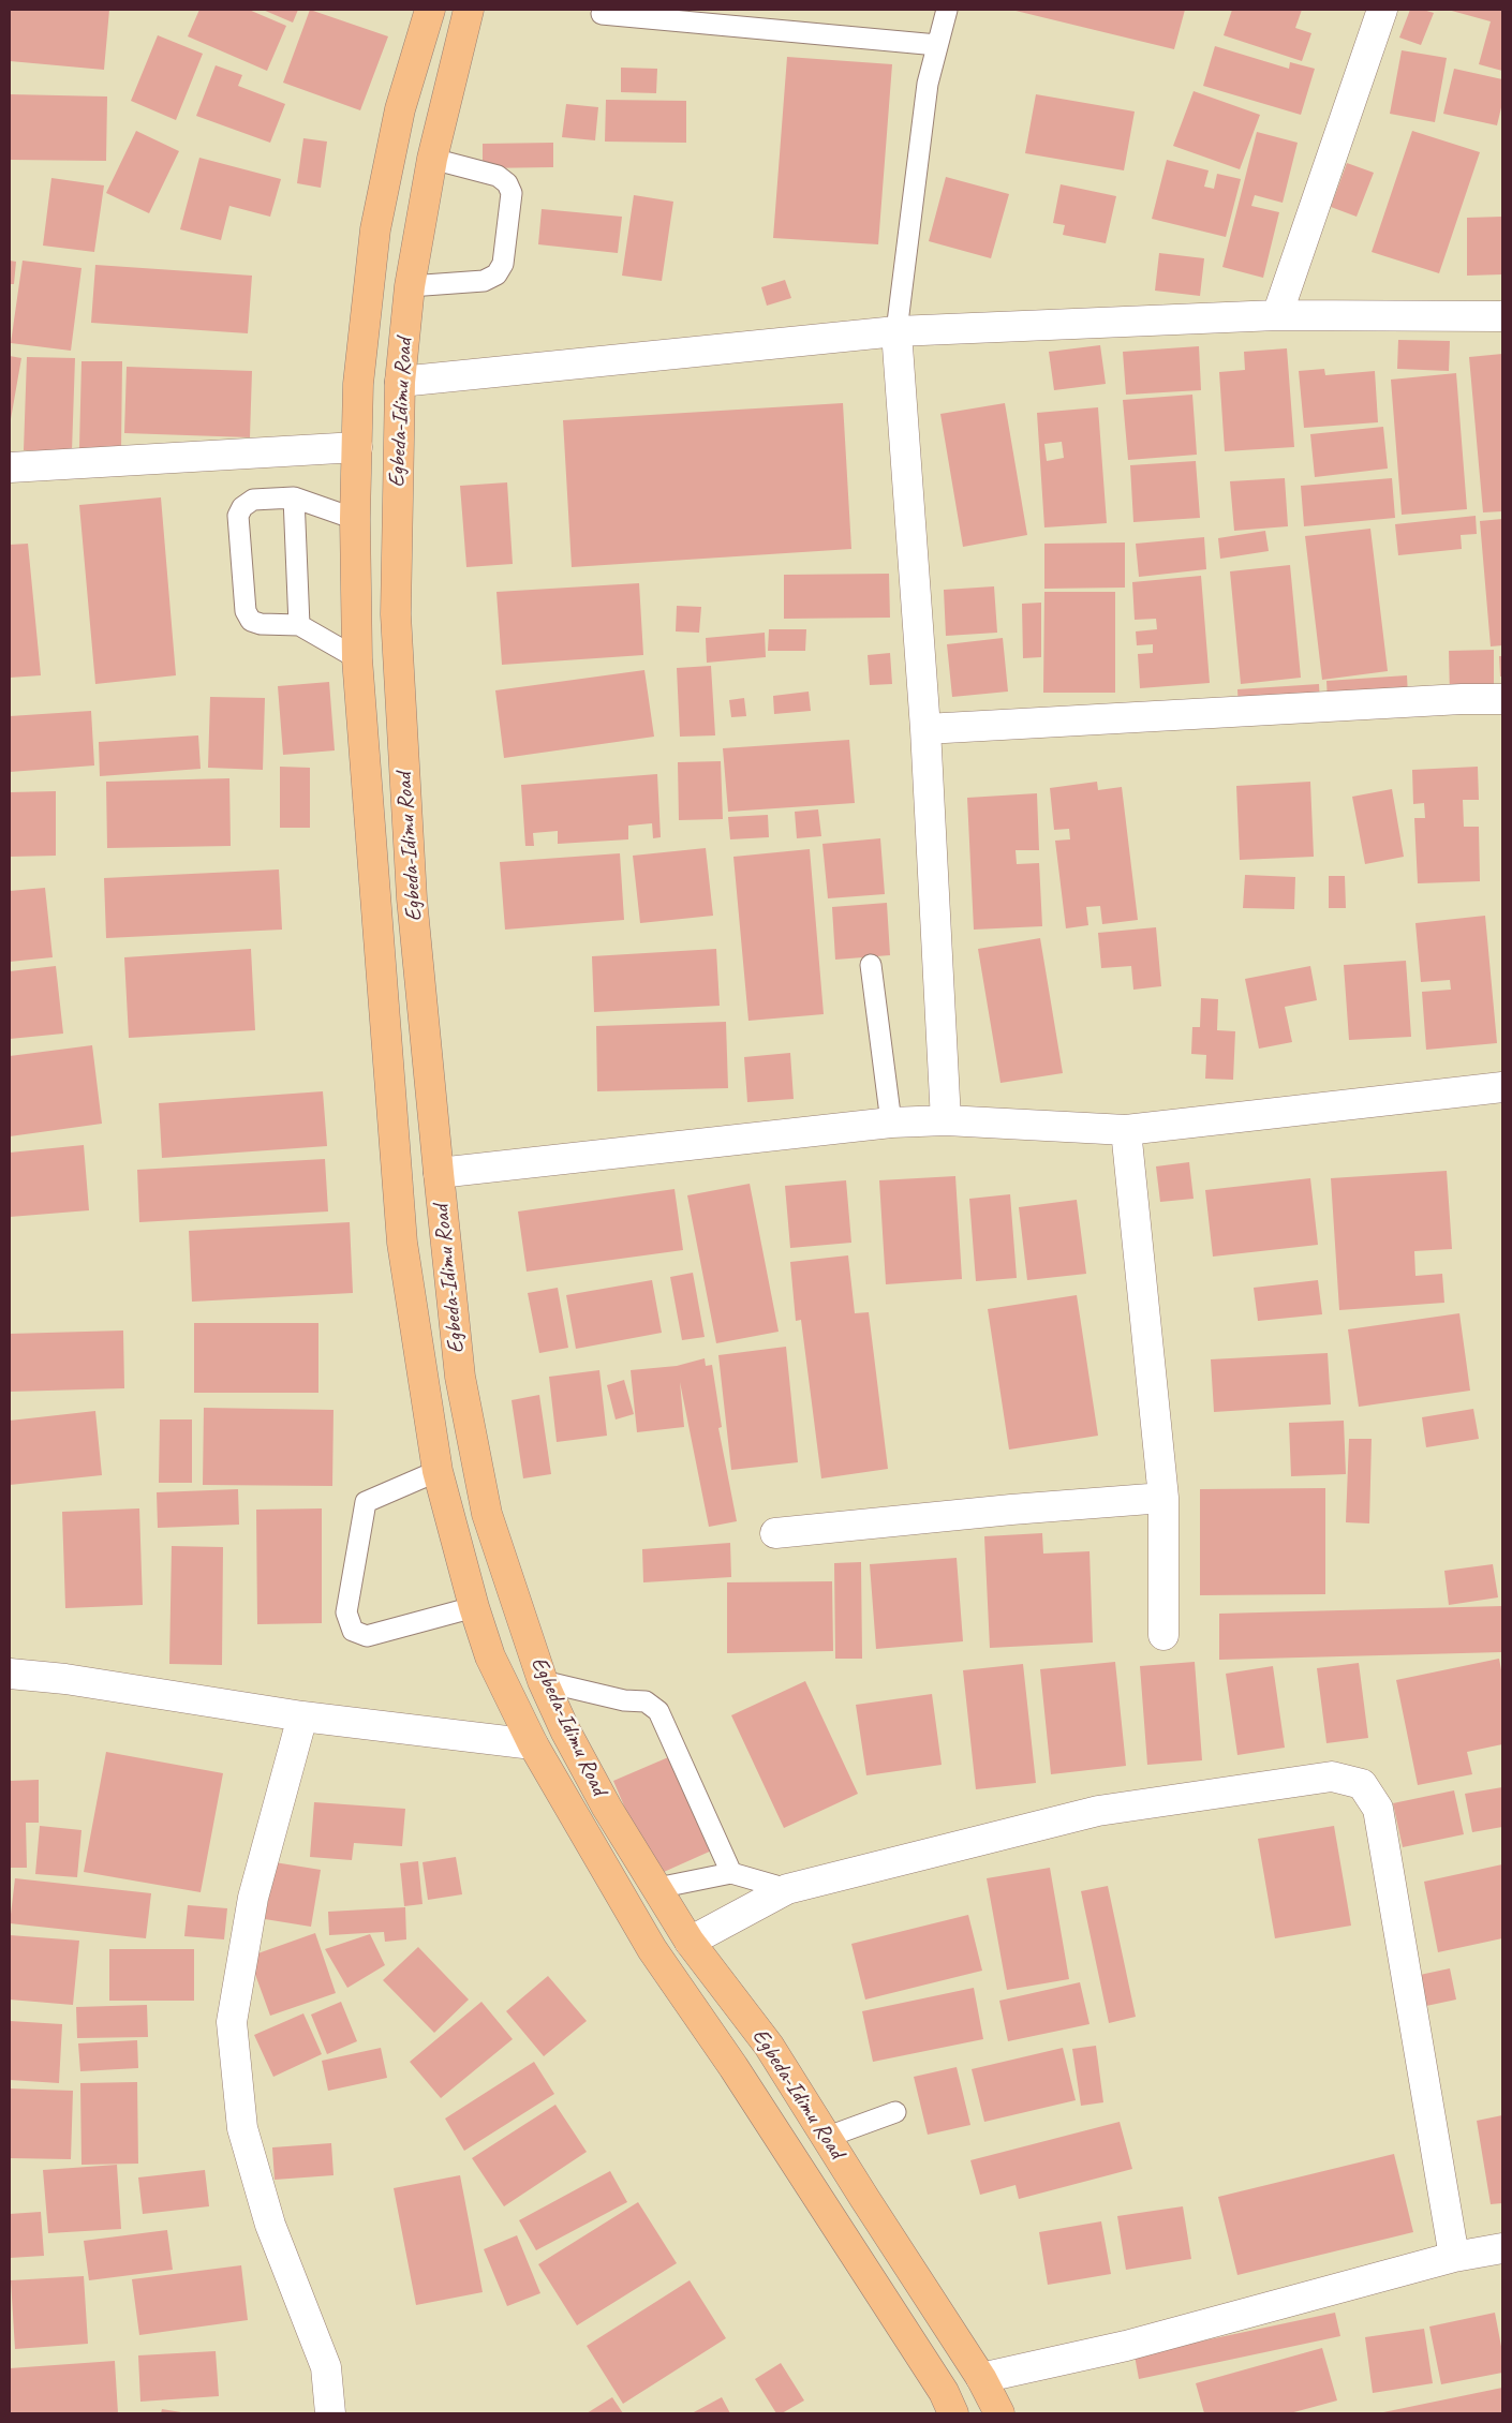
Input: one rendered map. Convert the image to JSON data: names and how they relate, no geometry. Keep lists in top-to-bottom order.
{
  "streets": {
    "main road": ["Egbeda-Idimu Road"]
  }
}
